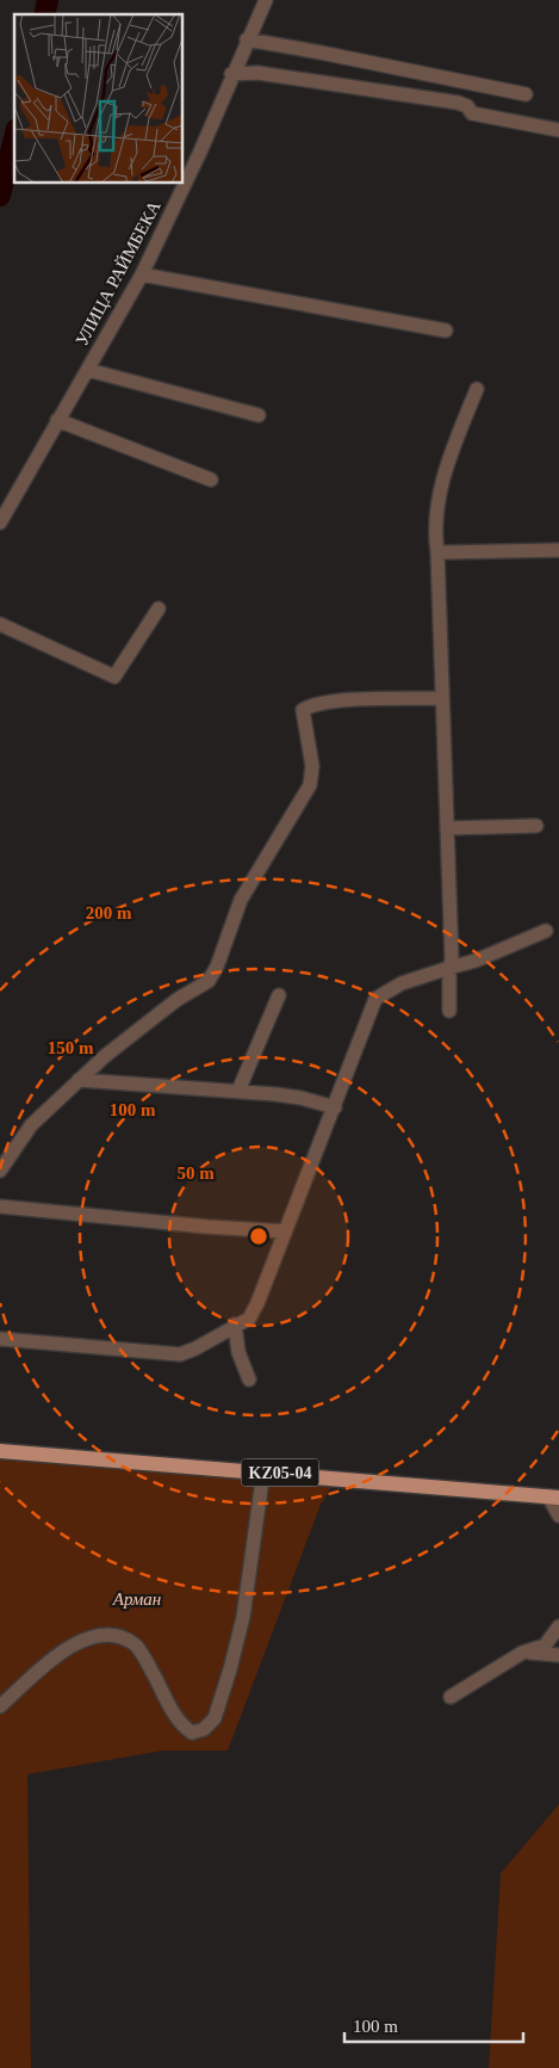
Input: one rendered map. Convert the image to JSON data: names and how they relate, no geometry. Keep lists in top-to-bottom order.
{
  "streets": {
    "main road": ["KZ05-04"],
    "street": ["УЛИЦА РАЙМБЕКА"]
  },
  "parks": ["Арман"],
  "scale_bar": "100 m",
  "rings": [
    "200 m",
    "150 m",
    "100 m",
    "50 m"
  ]
}
